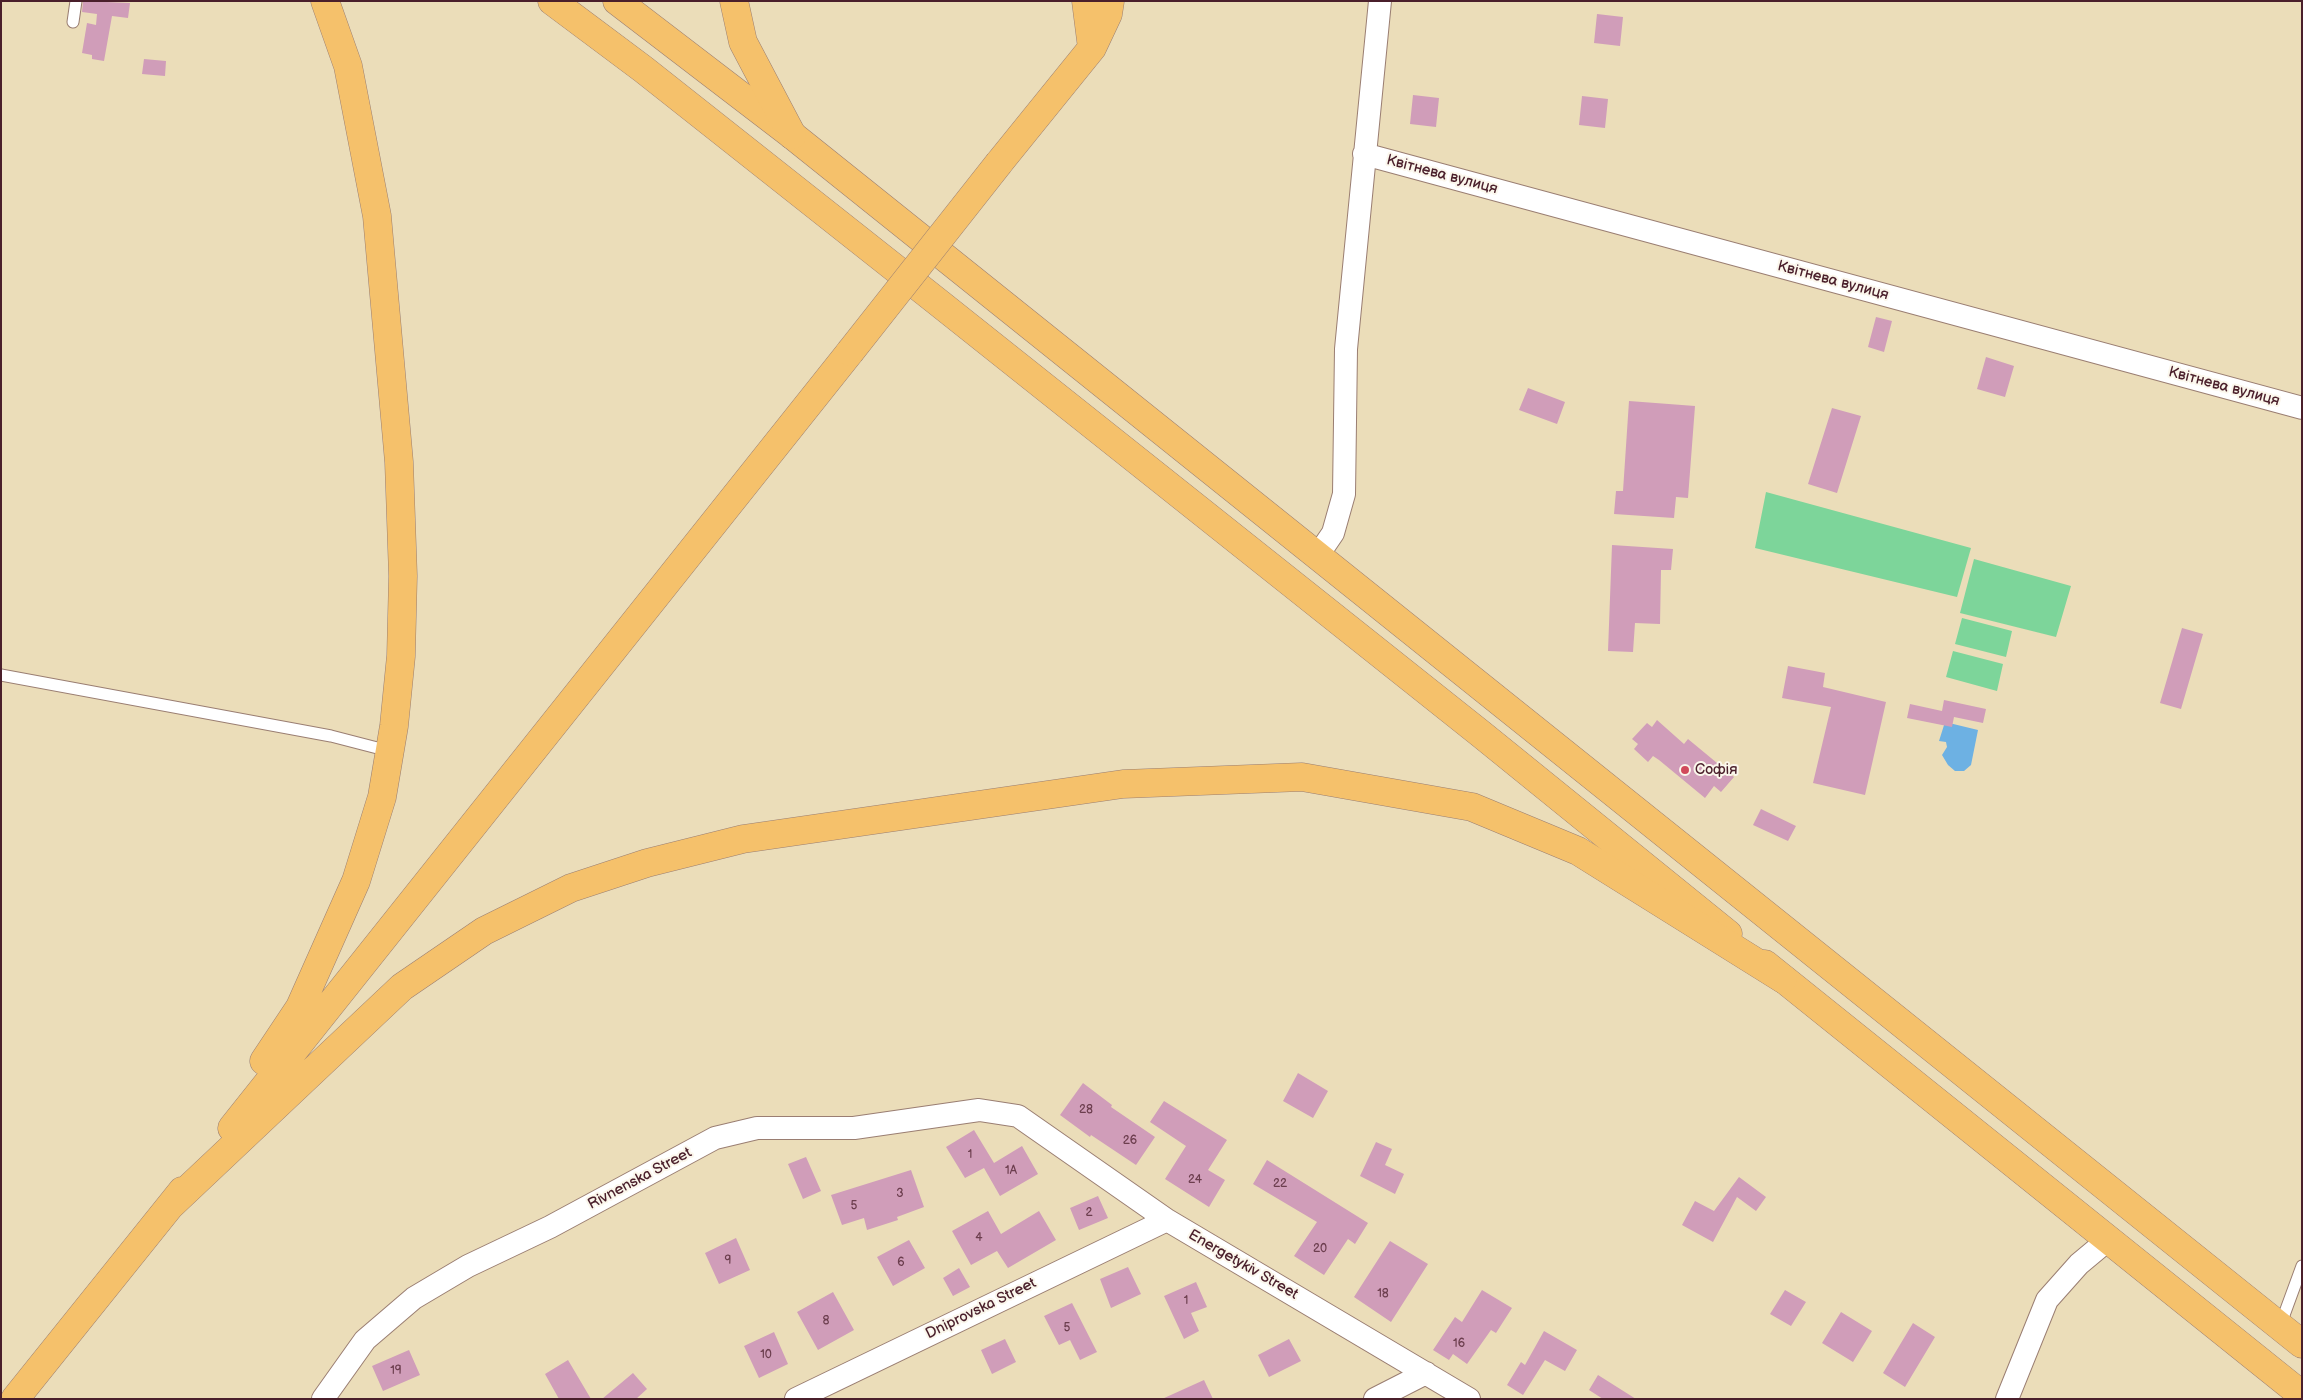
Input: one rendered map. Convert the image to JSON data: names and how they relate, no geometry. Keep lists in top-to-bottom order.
{
  "streets": {
    "street": [
      "Квітнева вулиця",
      "Rivnenska Street",
      "Energetykiv Street",
      "Dniprovska Street"
    ]
  },
  "crossings": [
    ["Rivnenska Street", "Energetykiv Street"],
    ["Energetykiv Street", "Dniprovska Street"]
  ],
  "places": ["Софія"],
  "house_numbers": [
    "28",
    "26",
    "1",
    "1А",
    "24",
    "22",
    "3",
    "5",
    "2",
    "4",
    "20",
    "9",
    "6",
    "18",
    "1",
    "8",
    "5",
    "16",
    "10",
    "19"
  ]
}
